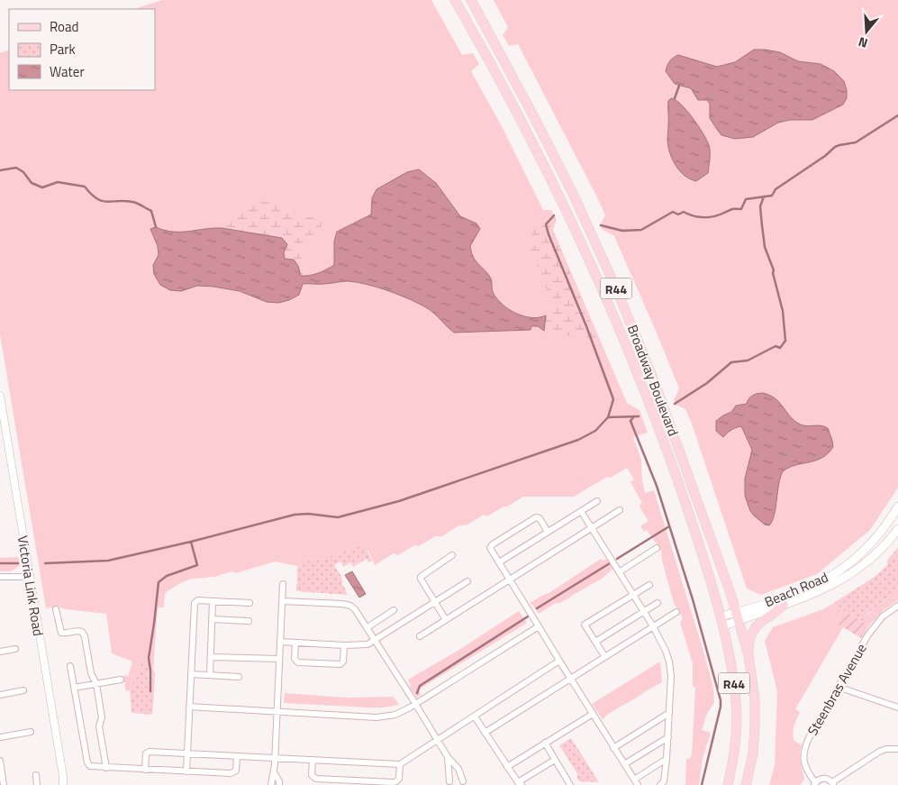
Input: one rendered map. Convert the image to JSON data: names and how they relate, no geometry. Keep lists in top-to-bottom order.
{
  "streets": {
    "main road": ["R44", "Broadway Boulevard", "Beach Road"],
    "street": ["Victoria Link Road", "Steenbras Avenue"]
  },
  "crossings": [
    ["Broadway Boulevard", "Beach Road"]
  ],
  "legend": ["Road", "Park", "Water"],
  "north": "bottom"
}
